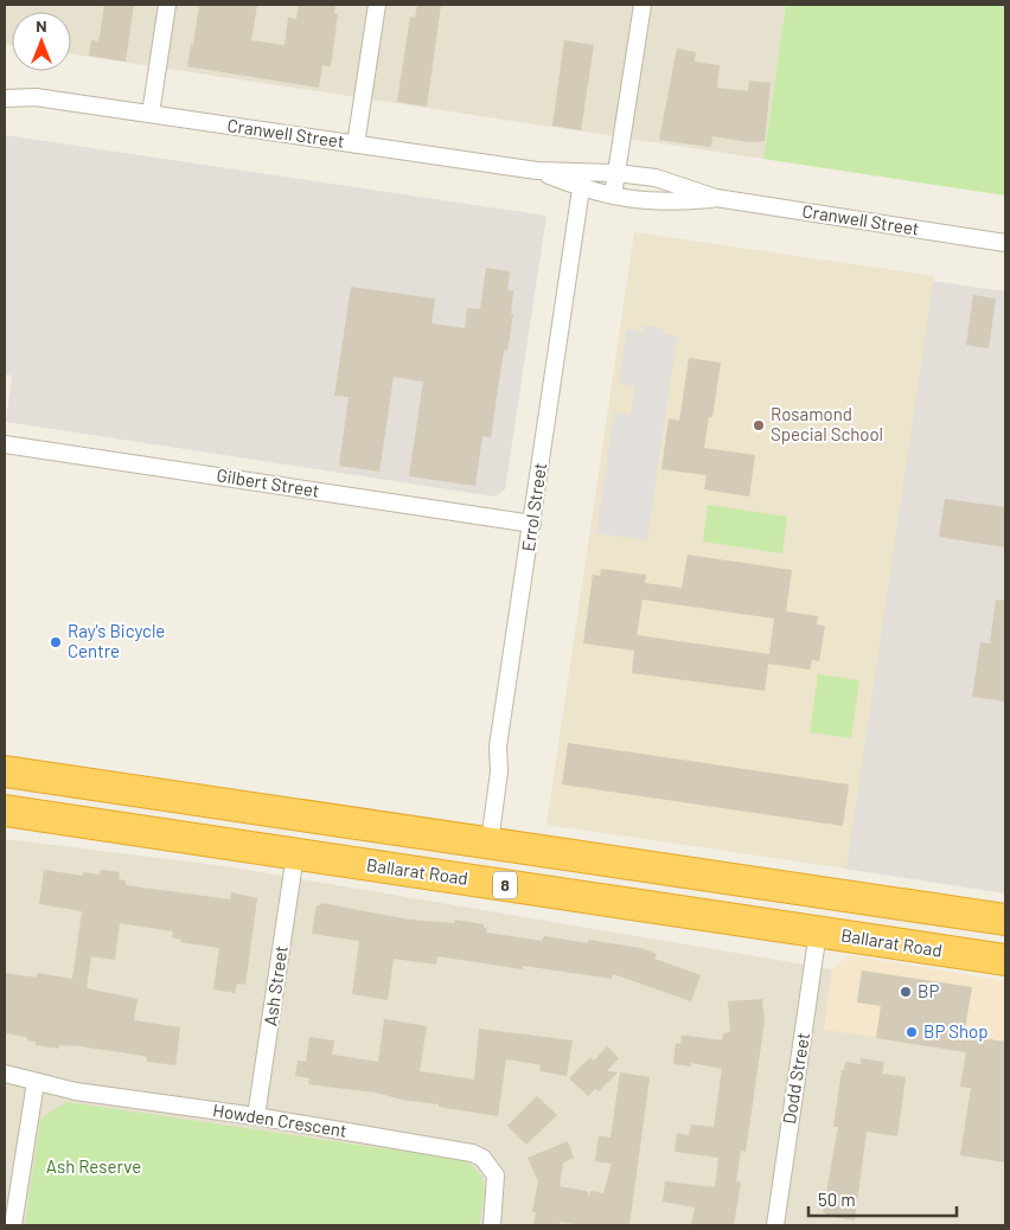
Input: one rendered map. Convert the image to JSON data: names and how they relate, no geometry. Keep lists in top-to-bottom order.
{
  "streets": {
    "highway": ["Ballarat Road", "8"],
    "street": [
      "Cranwell Street",
      "Gilbert Street",
      "Errol Street",
      "Ash Street",
      "Dodd Street",
      "Howden Crescent"
    ]
  },
  "crossings": [
    ["Cranwell Street", "Errol Street"],
    ["Gilbert Street", "Errol Street"],
    ["Errol Street", "8"],
    ["Ballarat Road", "Ash Street"],
    ["Ballarat Road", "Dodd Street"],
    ["Ash Street", "Howden Crescent"]
  ],
  "parks": ["Ash Reserve"],
  "places": [
    "Rosamond Special School",
    "Ray's Bicycle Centre",
    "BP",
    "BP Shop"
  ],
  "scale_bar": "50 m",
  "north": "top"
}
